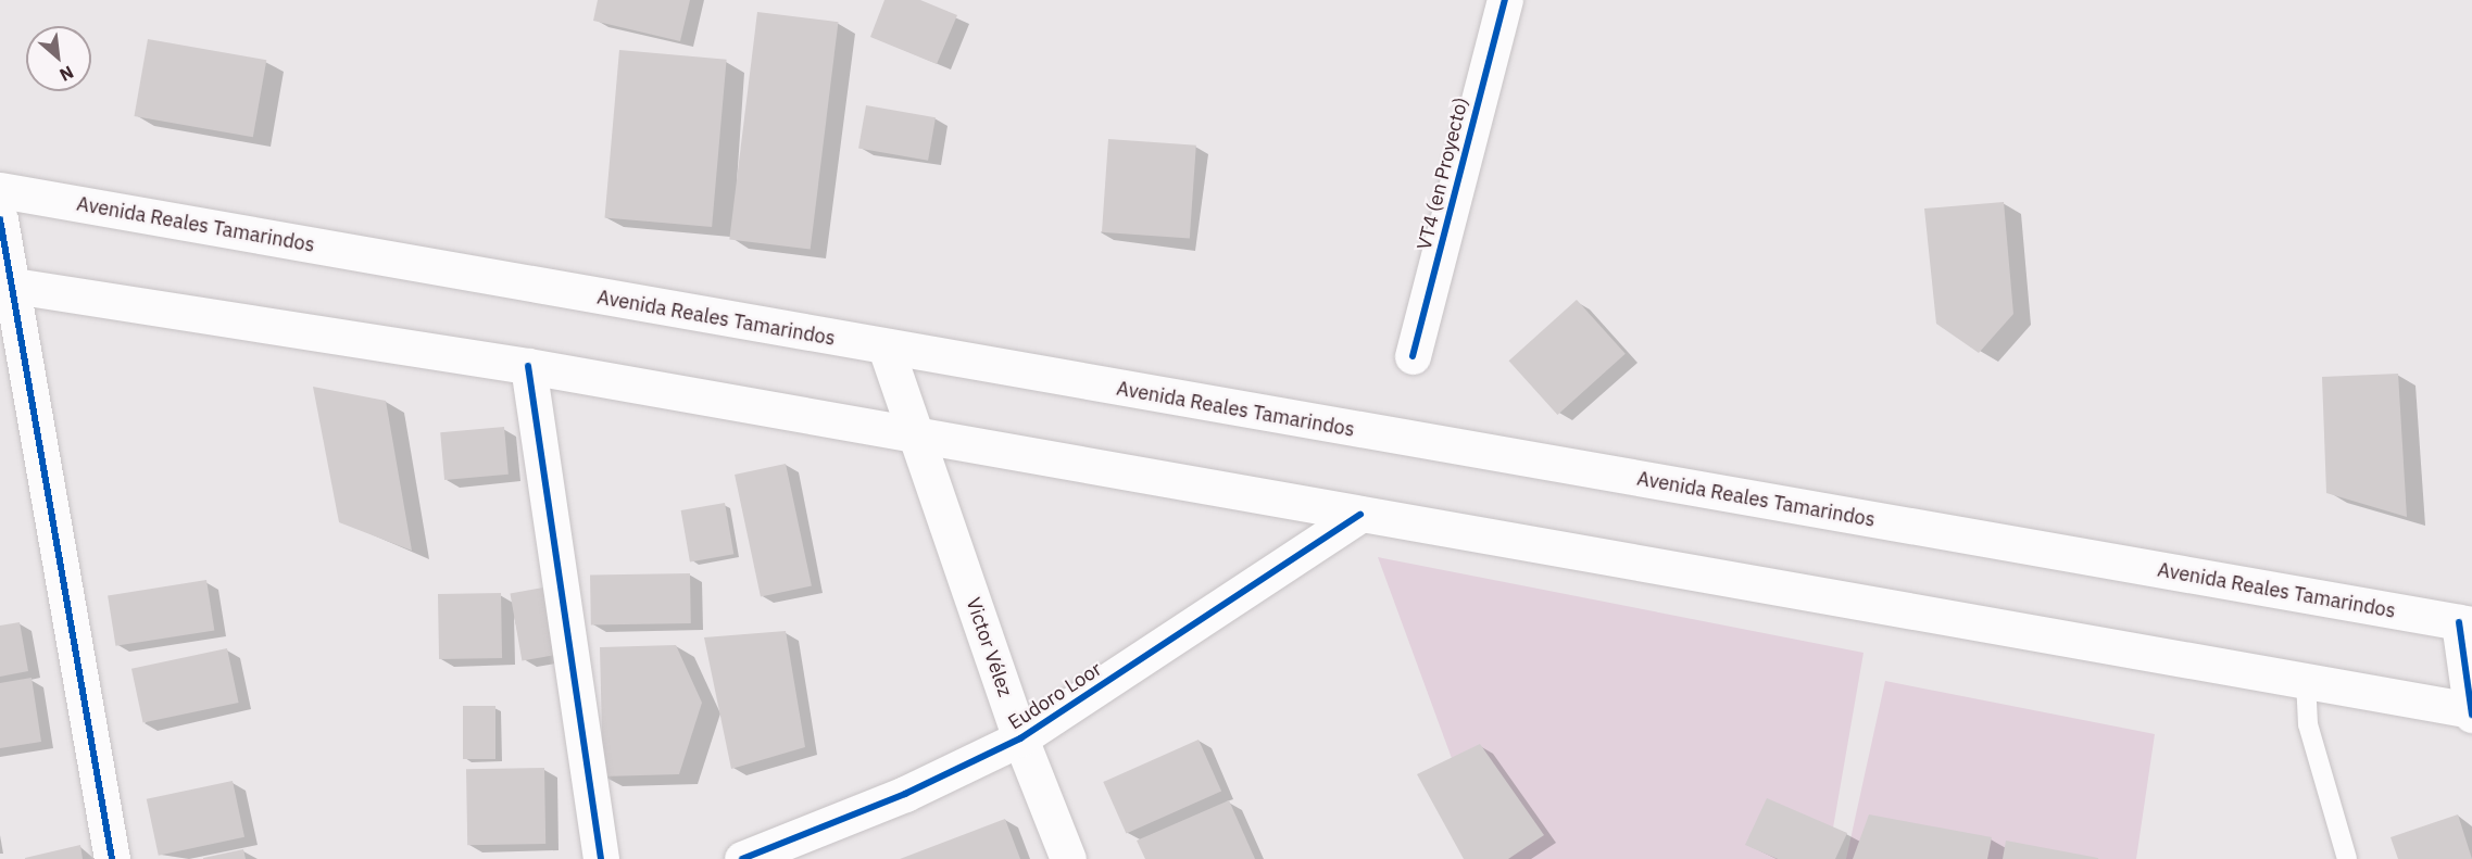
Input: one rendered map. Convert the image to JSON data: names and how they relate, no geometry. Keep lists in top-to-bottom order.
{
  "streets": {
    "main road": [
      "VT4 (en Proyecto)",
      "Avenida Reales Tamarindos",
      "Victor Vélez",
      "Eudoro Loor"
    ]
  },
  "crossings": [
    ["Avenida Reales Tamarindos", "Victor Vélez"],
    ["Victor Vélez", "Eudoro Loor"]
  ],
  "north": "bottom right"
}
